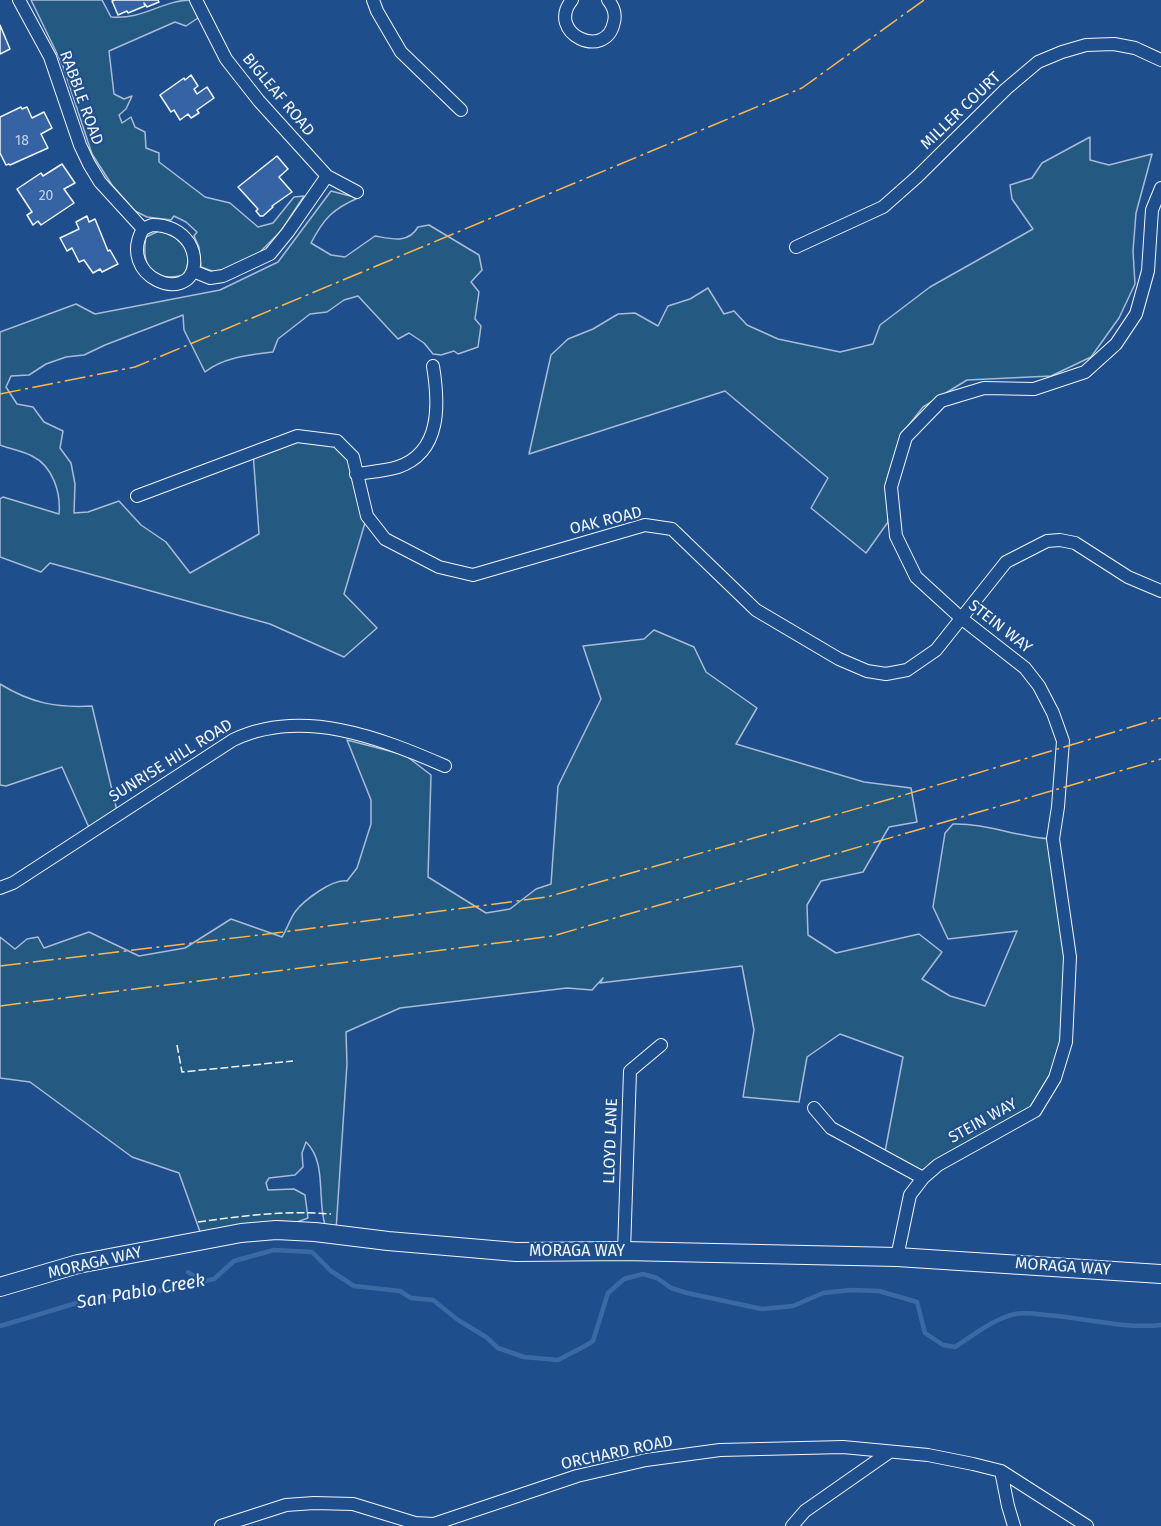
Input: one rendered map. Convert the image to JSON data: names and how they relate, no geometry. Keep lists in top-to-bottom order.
{
  "streets": {
    "main road": ["MORAGA WAY"],
    "street": [
      "BIGLEAF ROAD",
      "RABBLE ROAD",
      "MILLER COURT",
      "OAK ROAD",
      "STEIN WAY",
      "SUNRISE HILL ROAD",
      "LLOYD LANE",
      "ORCHARD ROAD"
    ]
  },
  "crossings": [
    ["OAK ROAD", "STEIN WAY"],
    ["STEIN WAY", "MORAGA WAY"],
    ["LLOYD LANE", "MORAGA WAY"]
  ],
  "water": ["San Pablo Creek"],
  "house_numbers": ["18", "20"]
}
